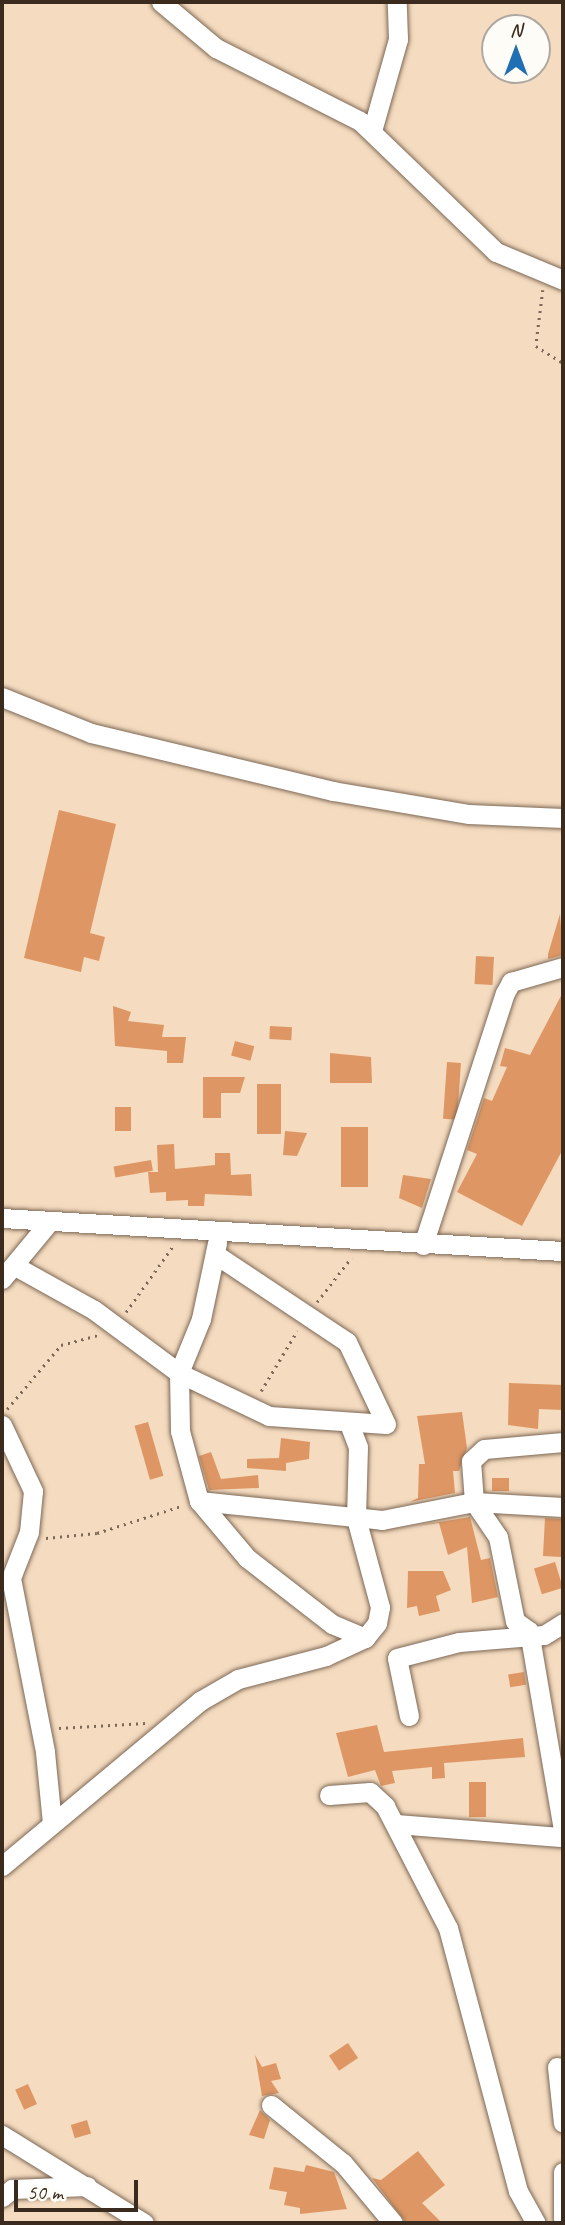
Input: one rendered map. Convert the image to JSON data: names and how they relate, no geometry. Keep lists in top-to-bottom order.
{
  "scale_bar": "50 m",
  "north": "top"
}
